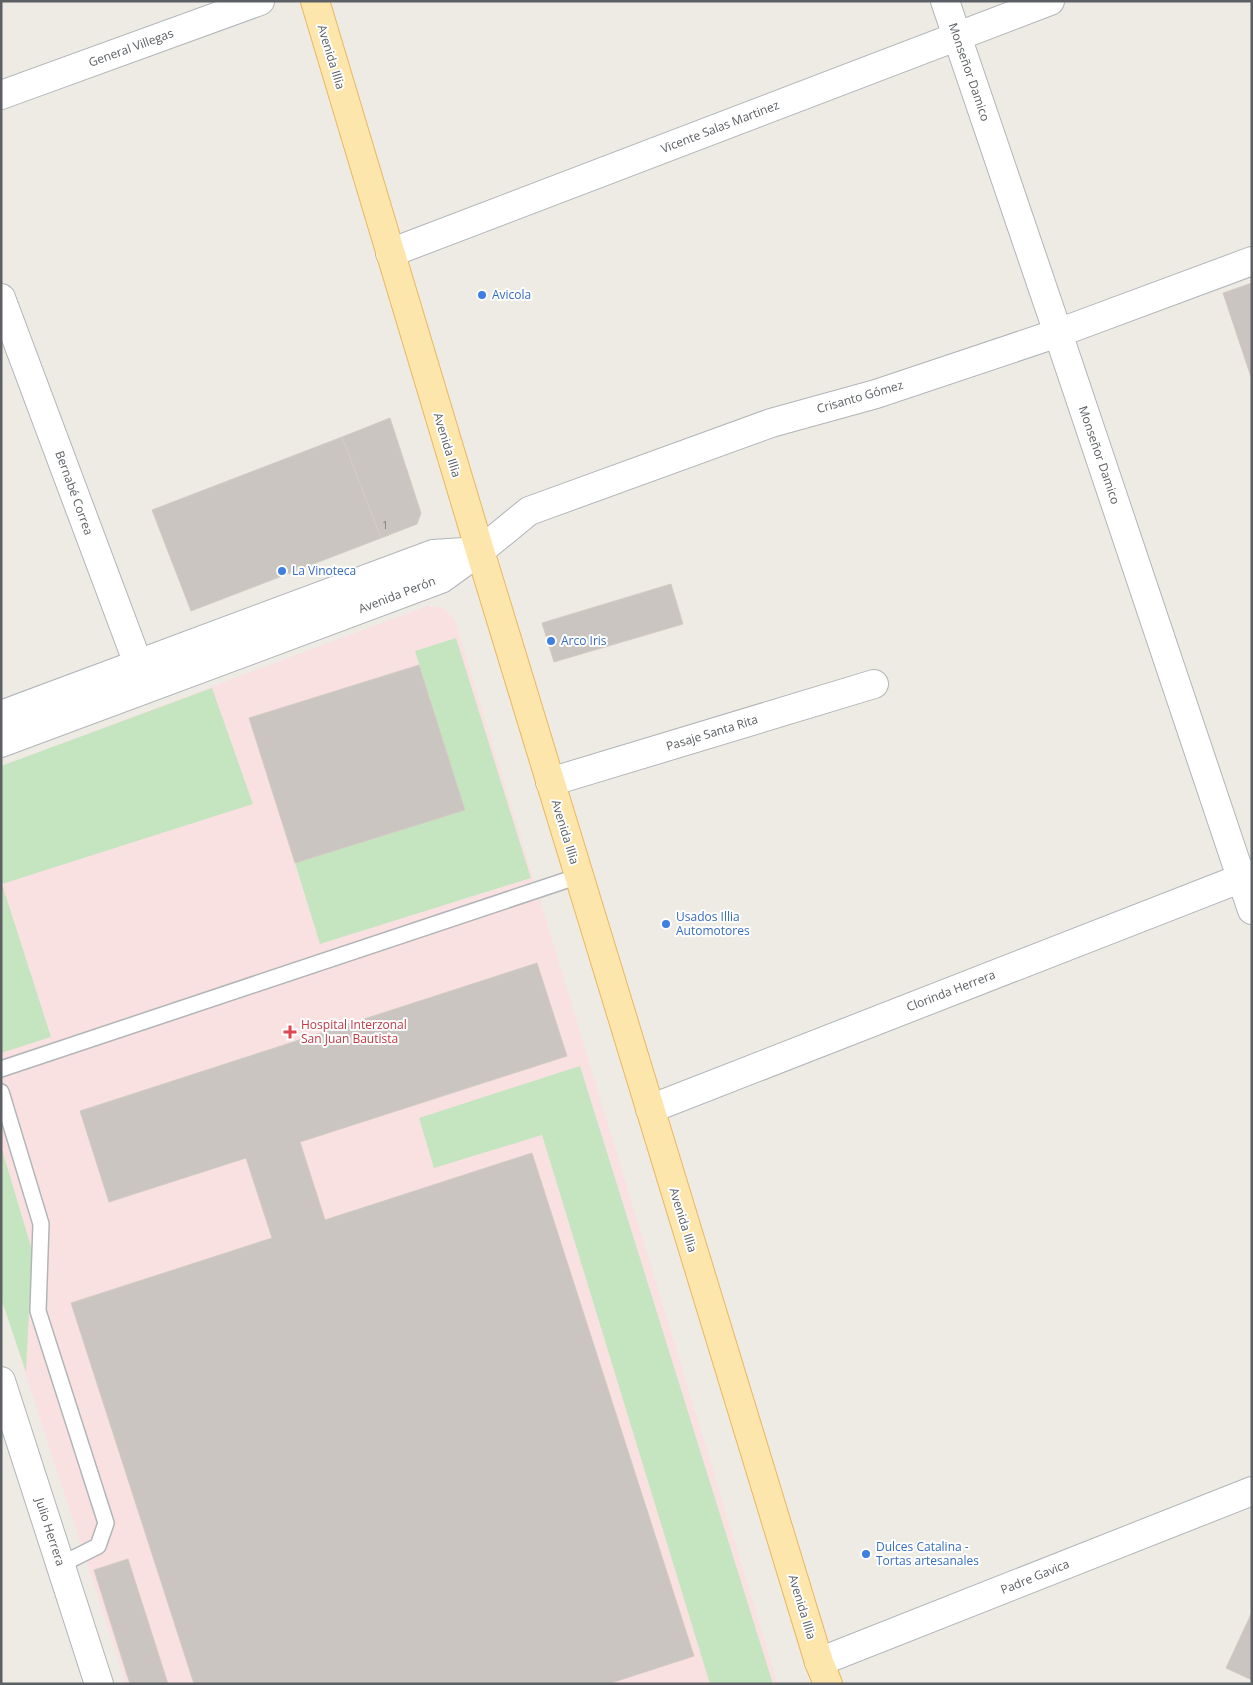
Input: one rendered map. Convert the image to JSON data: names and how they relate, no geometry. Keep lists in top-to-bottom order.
{
  "streets": {
    "main road": ["Avenida Illia"],
    "street": [
      "General Villegas",
      "Monseñor Damico",
      "Vicente Salas Martinez",
      "Crisanto Gómez",
      "Bernabé Correa",
      "Avenida Perón",
      "Pasaje Santa Rita",
      "Clorinda Herrera",
      "Julio Herrera",
      "Padre Gavica"
    ]
  },
  "crossings": [
    ["Avenida Illia", "Vicente Salas Martinez"],
    ["Avenida Illia", "Crisanto Gómez"],
    ["Avenida Illia", "Avenida Perón"],
    ["Avenida Illia", "Pasaje Santa Rita"],
    ["Avenida Illia", "Clorinda Herrera"],
    ["Avenida Illia", "Padre Gavica"],
    ["Monseñor Damico", "Vicente Salas Martinez"],
    ["Monseñor Damico", "Crisanto Gómez"],
    ["Monseñor Damico", "Clorinda Herrera"],
    ["Crisanto Gómez", "Avenida Perón"],
    ["Bernabé Correa", "Avenida Perón"]
  ],
  "places": {
    "other": [
      "Avicola",
      "La Vinoteca",
      "Arco Iris",
      "Usados Illia Automotores",
      "Dulces Catalina - Tortas artesanales"
    ],
    "health": ["Hospital Interzonal San Juan Bautista"]
  },
  "house_numbers": ["1"]
}
